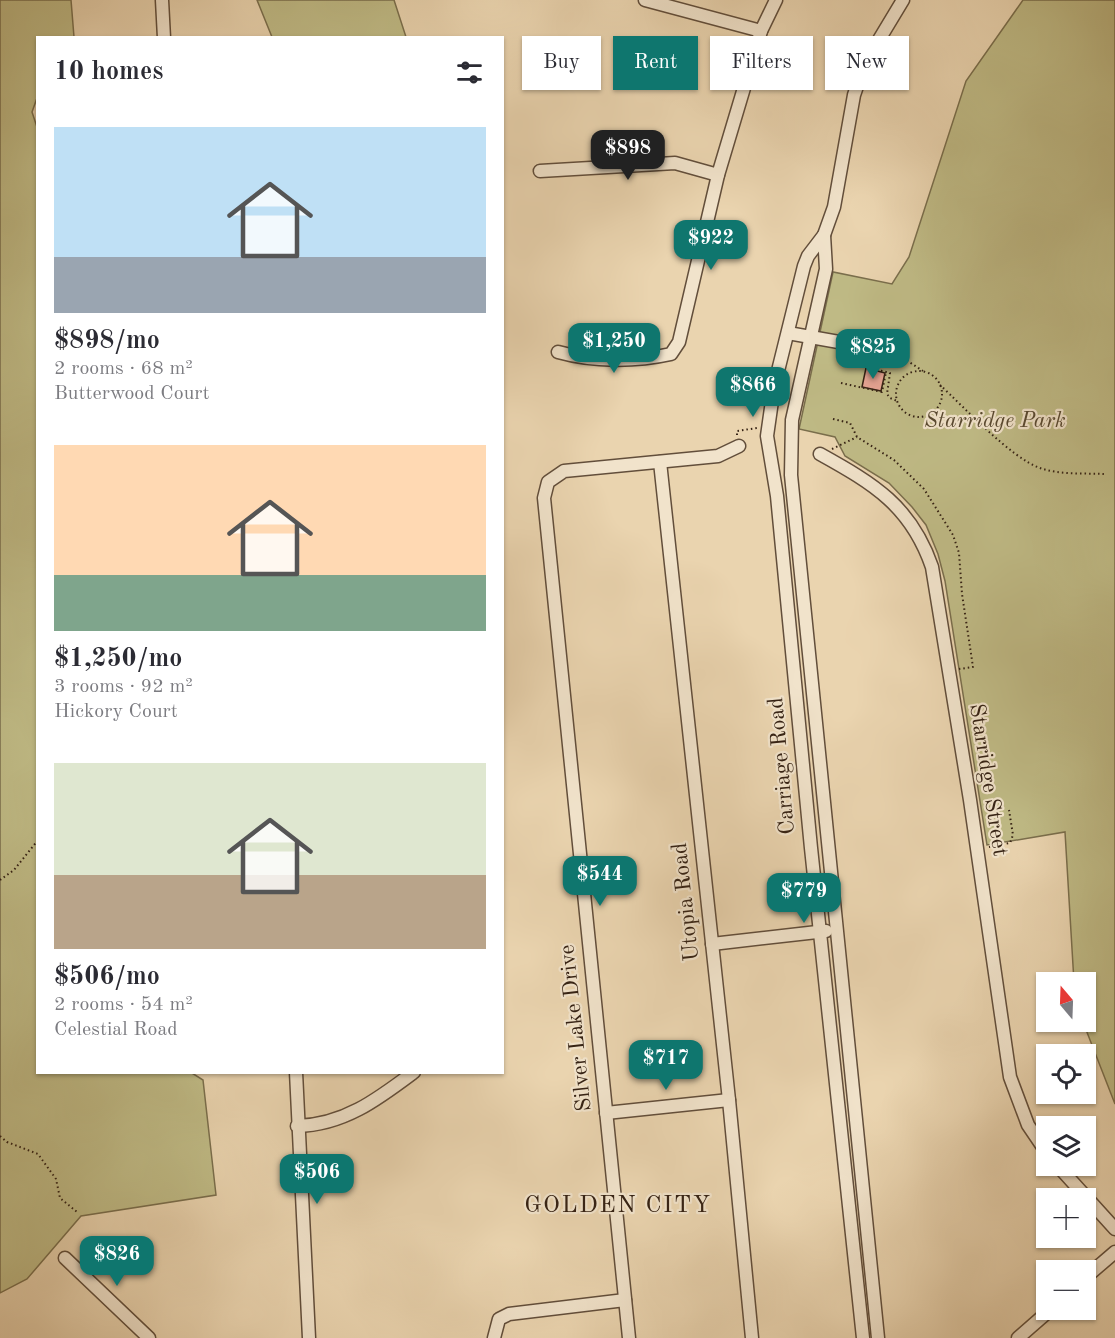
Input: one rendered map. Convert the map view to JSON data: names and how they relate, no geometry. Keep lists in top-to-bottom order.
{
  "streets": {
    "street": [
      "Carriage Road",
      "Starridge Street",
      "Utopia Road",
      "Silver Lake Drive"
    ]
  },
  "crossings": [
    ["Utopia Road", "Silver Lake Drive"]
  ],
  "districts": ["GOLDEN CITY"],
  "parks": ["Starridge Park"],
  "north": "top",
  "page": {
    "chip": [
      "Buy",
      "Rent",
      "Filters",
      "New"
    ],
    "heading": "10 homes",
    "list": [
      {
        "name": "$898/mo",
        "note": "2 rooms · 68 m² · Butterwood Court"
      },
      {
        "name": "$1,250/mo",
        "note": "3 rooms · 92 m² · Hickory Court"
      },
      {
        "name": "$506/mo",
        "note": "2 rooms · 54 m² · Celestial Road"
      }
    ],
    "price": [
      "$898",
      "$922",
      "$1,250",
      "$825",
      "$866",
      "$544",
      "$779",
      "$717",
      "$506",
      "$826"
    ],
    "map_buttons": ["+", "−"]
  }
}
